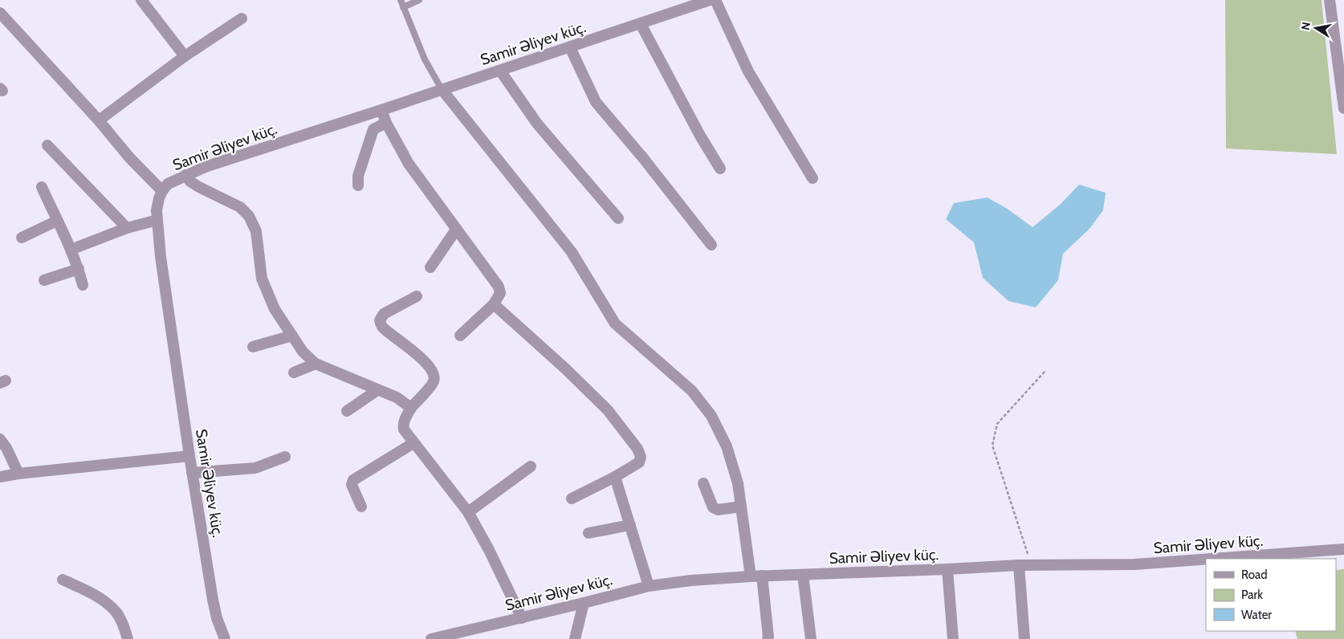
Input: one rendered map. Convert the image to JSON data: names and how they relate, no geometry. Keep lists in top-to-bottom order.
{
  "streets": {
    "street": ["Samir Əliyev küç."]
  },
  "legend": ["Road", "Park", "Water"],
  "north": "left"
}
